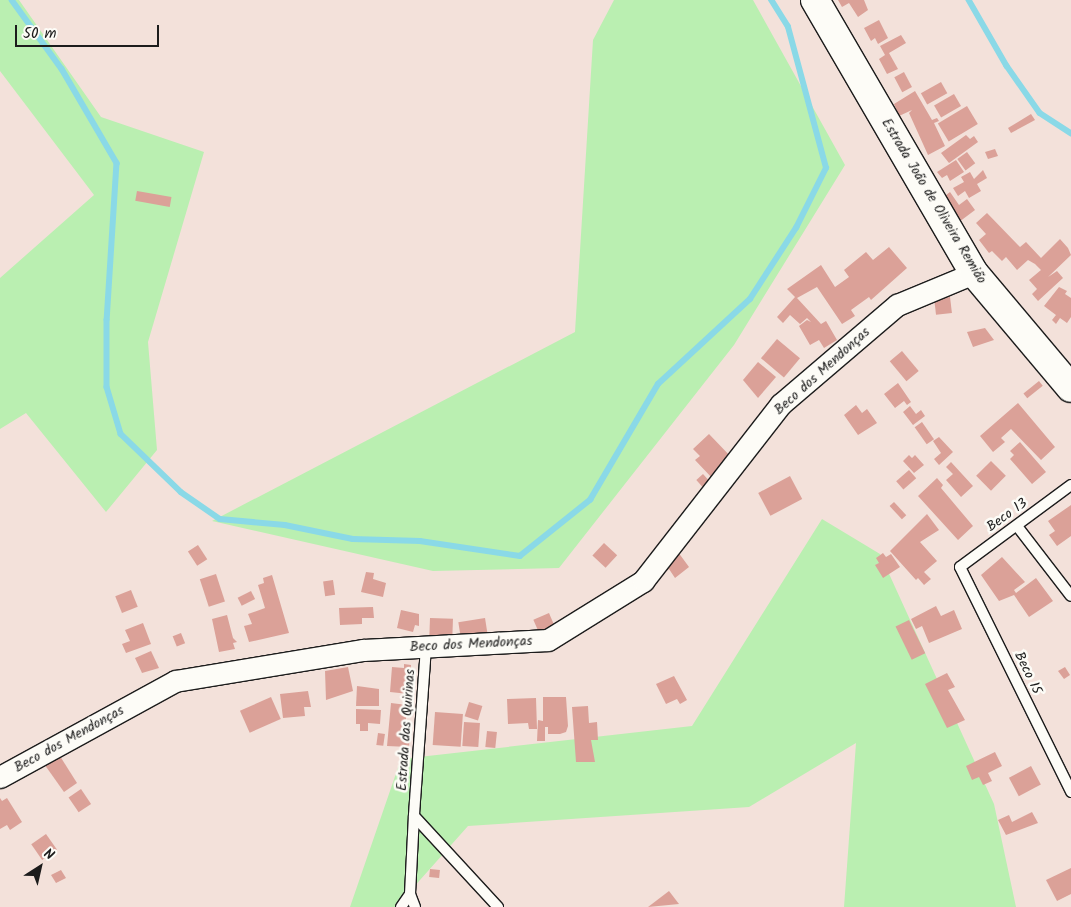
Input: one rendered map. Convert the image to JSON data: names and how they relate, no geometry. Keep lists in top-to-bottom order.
{
  "streets": {
    "main road": ["Estrada João de Oliveira Remião"],
    "street": ["Beco dos Mendonças"],
    "lane": ["Beco 13", "Beco 15", "Estrada das Quirinas"]
  },
  "crossings": [
    ["Estrada João de Oliveira Remião", "Beco dos Mendonças"],
    ["Beco dos Mendonças", "Estrada das Quirinas"],
    ["Beco 13", "Beco 15"]
  ],
  "scale_bar": "50 m",
  "north": "top right"
}
